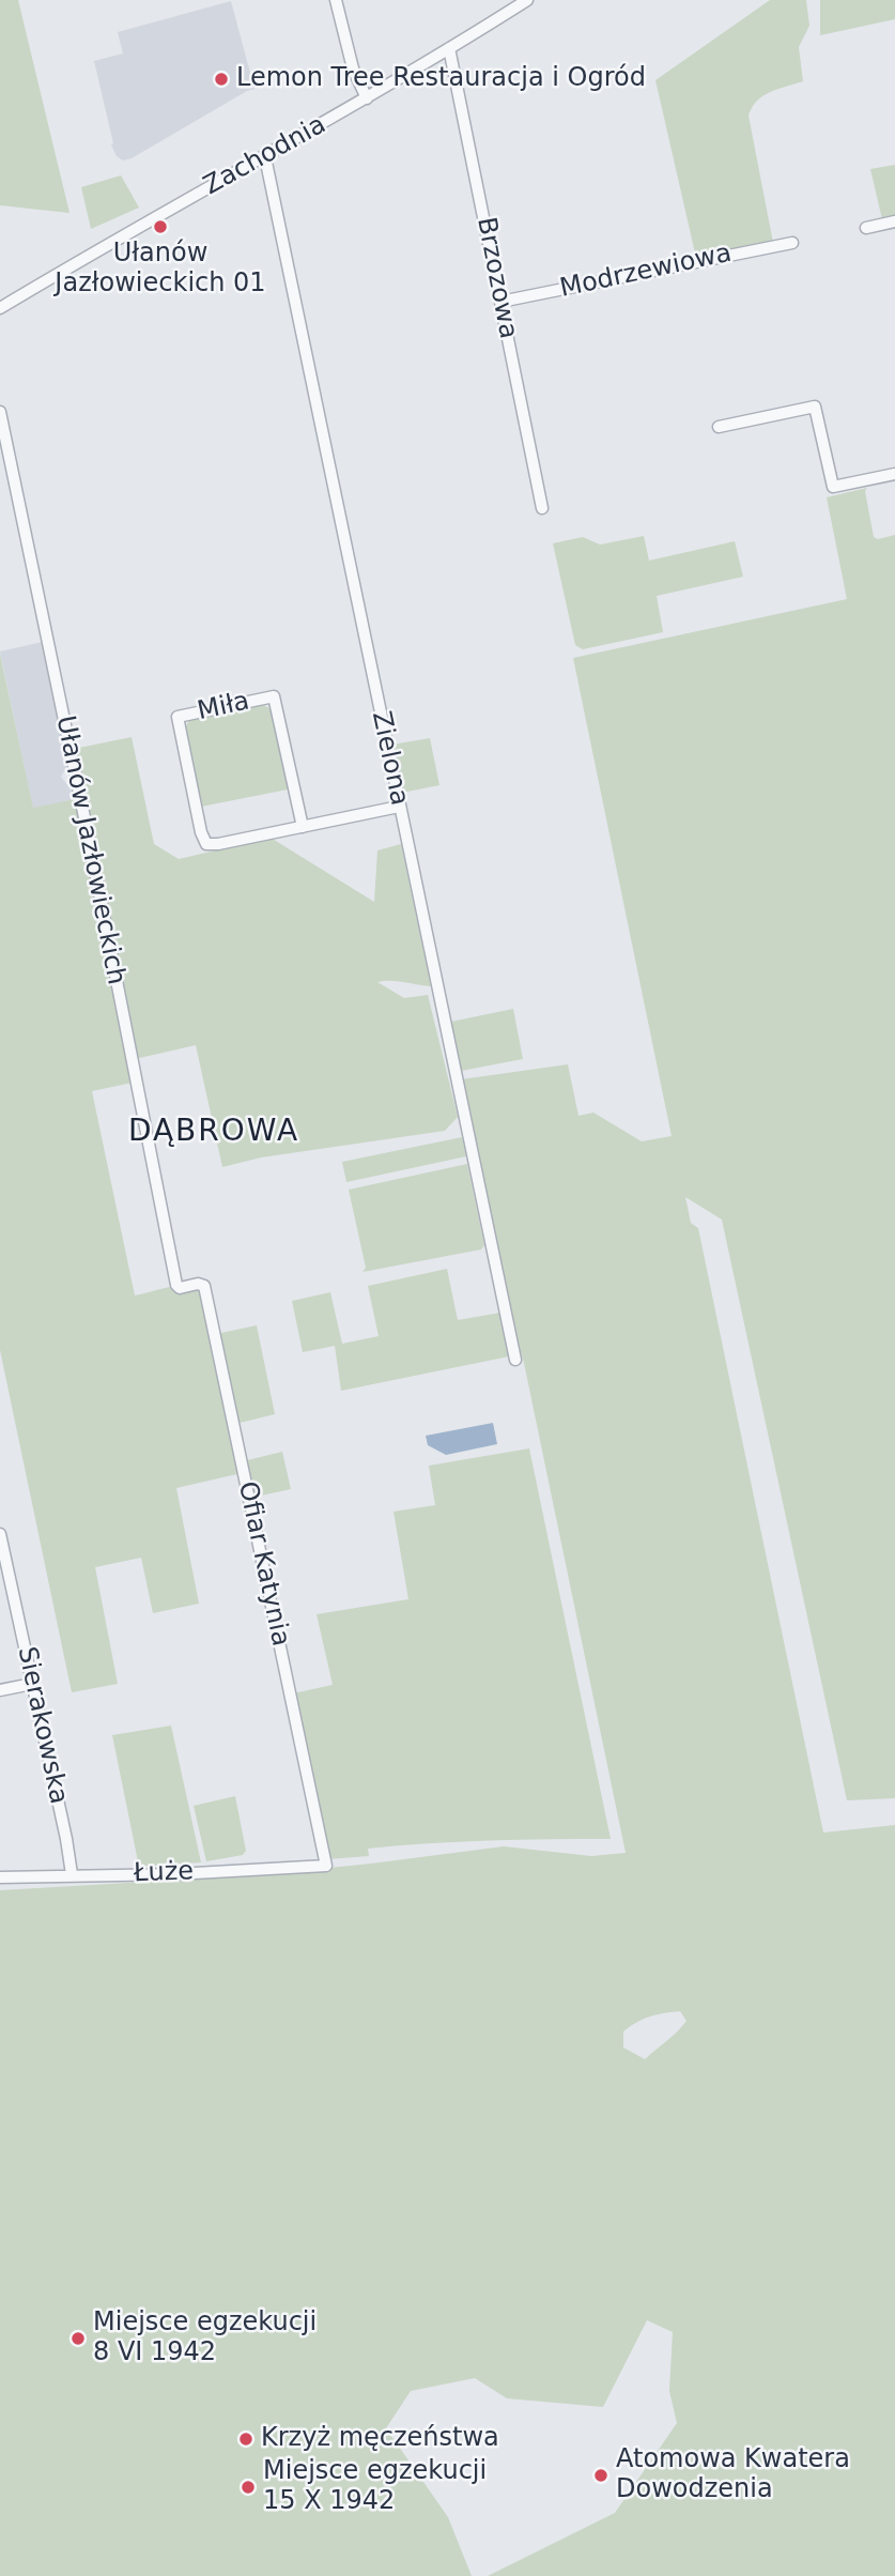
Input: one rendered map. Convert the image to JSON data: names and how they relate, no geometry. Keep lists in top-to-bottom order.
{
  "streets": {
    "street": [
      "Zachodnia",
      "Modrzewiowa",
      "Brzozowa",
      "Miła",
      "Zielona",
      "Ułanów Jazłowieckich",
      "Ofiar Katynia",
      "Sierakowska",
      "Łuże"
    ]
  },
  "crossings": [
    ["Zachodnia", "Brzozowa"],
    ["Zachodnia", "Zielona"],
    ["Modrzewiowa", "Brzozowa"],
    ["Miła", "Zielona"],
    ["Ułanów Jazłowieckich", "Ofiar Katynia"],
    ["Ofiar Katynia", "Łuże"],
    ["Sierakowska", "Łuże"]
  ],
  "districts": ["DĄBROWA"],
  "places": [
    "Lemon Tree Restauracja i Ogród",
    "Ułanów Jazłowieckich 01",
    "Miejsce egzekucji 8 VI 1942",
    "Krzyż męczeństwa",
    "Atomowa Kwatera Dowodzenia",
    "Miejsce egzekucji 15 X 1942"
  ]
}
